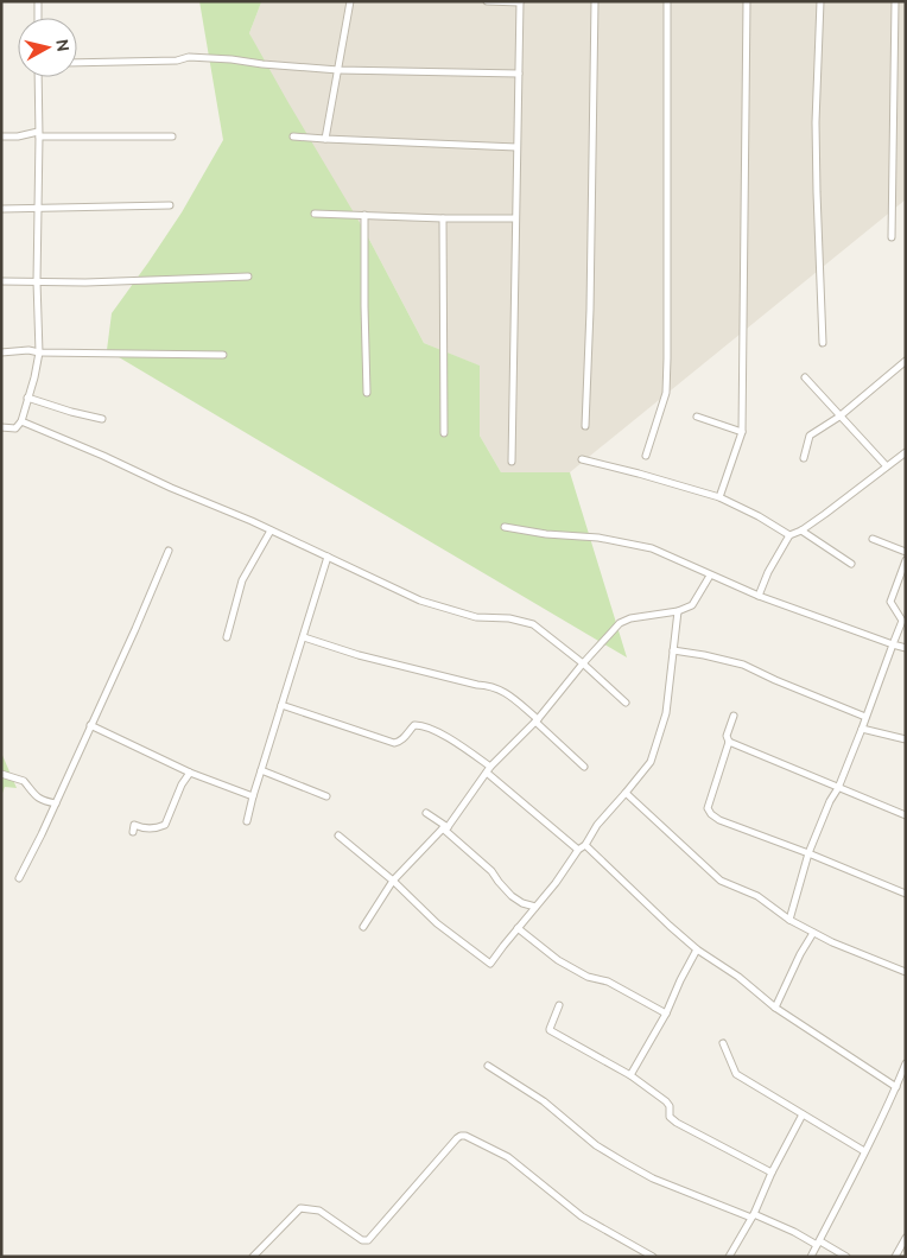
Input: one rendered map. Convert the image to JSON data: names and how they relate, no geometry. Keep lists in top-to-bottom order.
{
  "north": "right"
}
